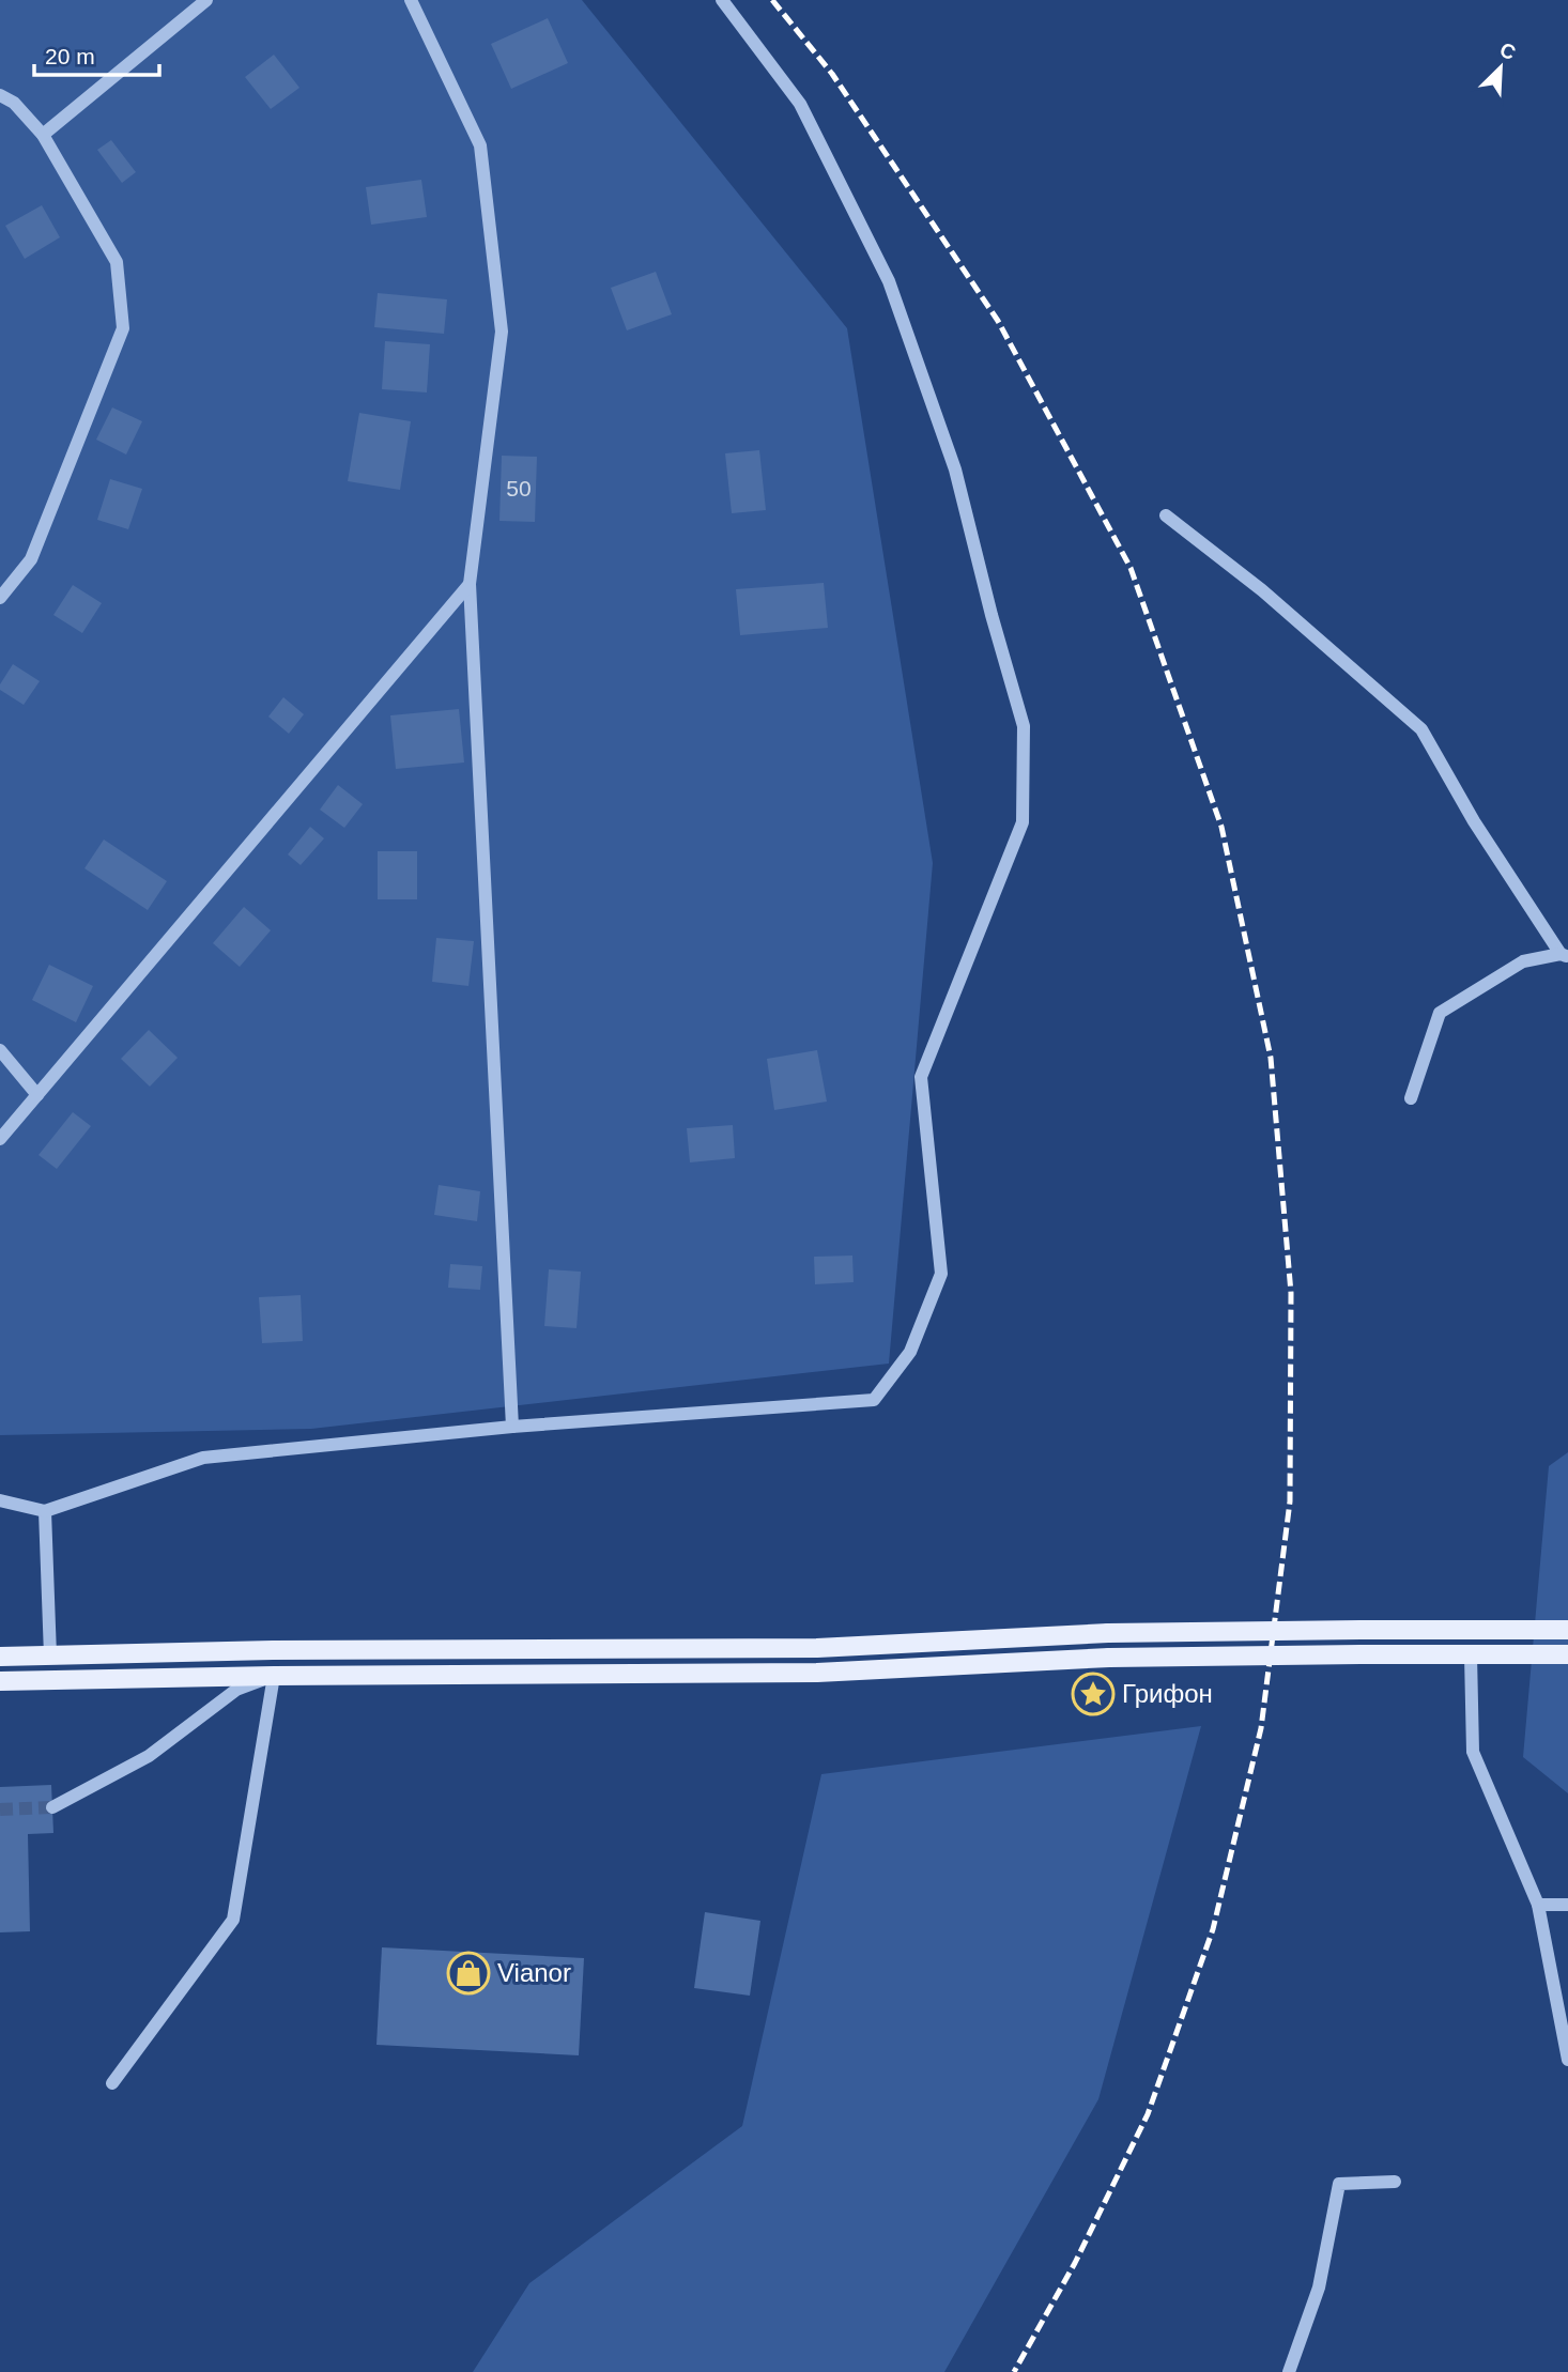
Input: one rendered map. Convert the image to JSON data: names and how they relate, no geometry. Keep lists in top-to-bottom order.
{
  "places": {
    "place": ["Грифон"],
    "shop": ["Vianor"]
  },
  "house_numbers": ["50"],
  "scale_bar": "20 m",
  "north": "top right"
}
